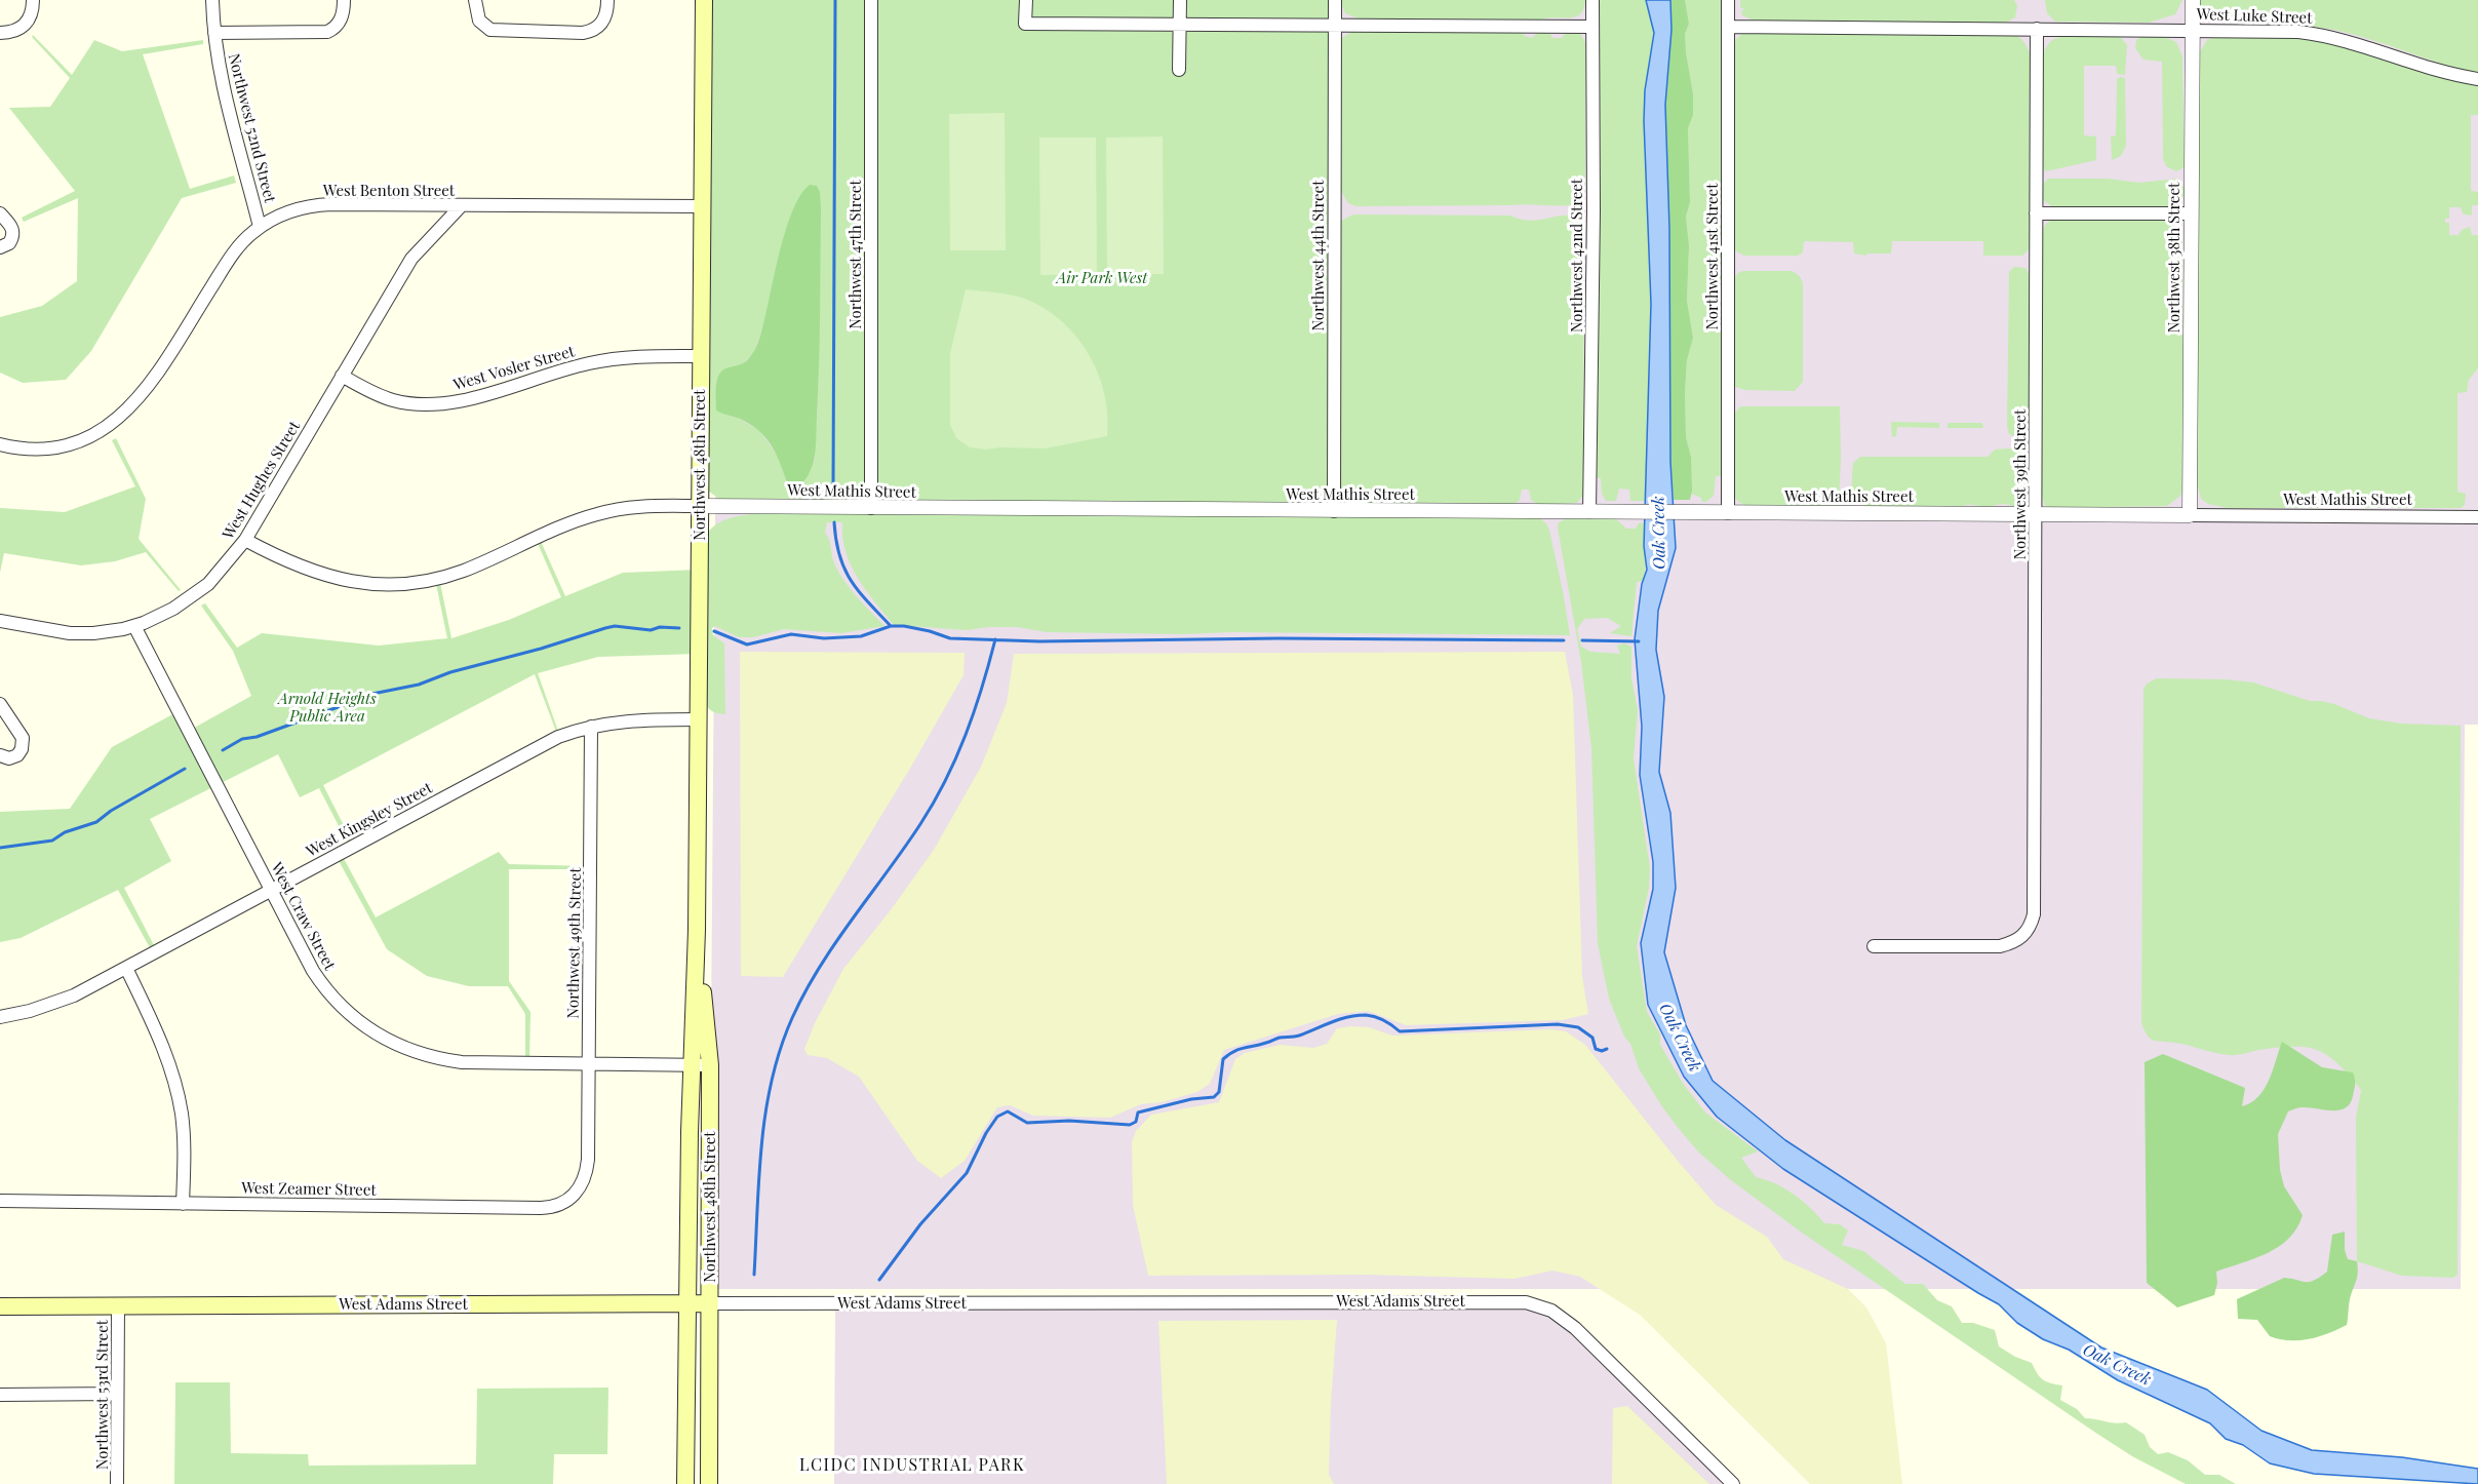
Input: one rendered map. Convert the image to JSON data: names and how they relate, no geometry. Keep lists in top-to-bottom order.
{
  "streets": {
    "main road": ["Northwest 48th Street", "West Adams Street"],
    "street": [
      "West Luke Street",
      "Northwest 52nd Street",
      "West Benton Street",
      "Northwest 47th Street",
      "Northwest 44th Street",
      "Northwest 42nd Street",
      "Northwest 41st Street",
      "Northwest 38th Street",
      "West Vosler Street",
      "West Hughes Street",
      "Northwest 39th Street",
      "West Mathis Street",
      "West Kingsley Street",
      "West Craw Street",
      "Northwest 49th Street",
      "West Zeamer Street",
      "Northwest 53rd Street"
    ]
  },
  "crossings": [
    ["West Luke Street", "Northwest 41st Street"],
    ["West Luke Street", "Northwest 38th Street"],
    ["West Luke Street", "Northwest 39th Street"],
    ["Northwest 52nd Street", "West Benton Street"],
    ["West Benton Street", "Northwest 48th Street"],
    ["West Benton Street", "West Hughes Street"],
    ["Northwest 47th Street", "West Mathis Street"],
    ["Northwest 44th Street", "West Mathis Street"],
    ["Northwest 42nd Street", "West Mathis Street"],
    ["Northwest 41st Street", "West Mathis Street"],
    ["Northwest 38th Street", "West Mathis Street"],
    ["West Vosler Street", "Northwest 48th Street"],
    ["West Vosler Street", "West Hughes Street"],
    ["Northwest 48th Street", "West Mathis Street"],
    ["Northwest 48th Street", "West Kingsley Street"],
    ["Northwest 48th Street", "West Craw Street"],
    ["Northwest 48th Street", "West Adams Street"],
    ["West Hughes Street", "West Mathis Street"],
    ["West Hughes Street", "West Craw Street"],
    ["Northwest 39th Street", "West Mathis Street"],
    ["West Kingsley Street", "West Craw Street"],
    ["West Kingsley Street", "Northwest 49th Street"],
    ["West Craw Street", "Northwest 49th Street"],
    ["Northwest 49th Street", "West Zeamer Street"],
    ["West Adams Street", "Northwest 53rd Street"]
  ],
  "districts": ["LCIDC INDUSTRIAL PARK"],
  "water": ["Oak Creek"],
  "parks": ["Air Park West", "Arnold Heights Public Area"]
}
